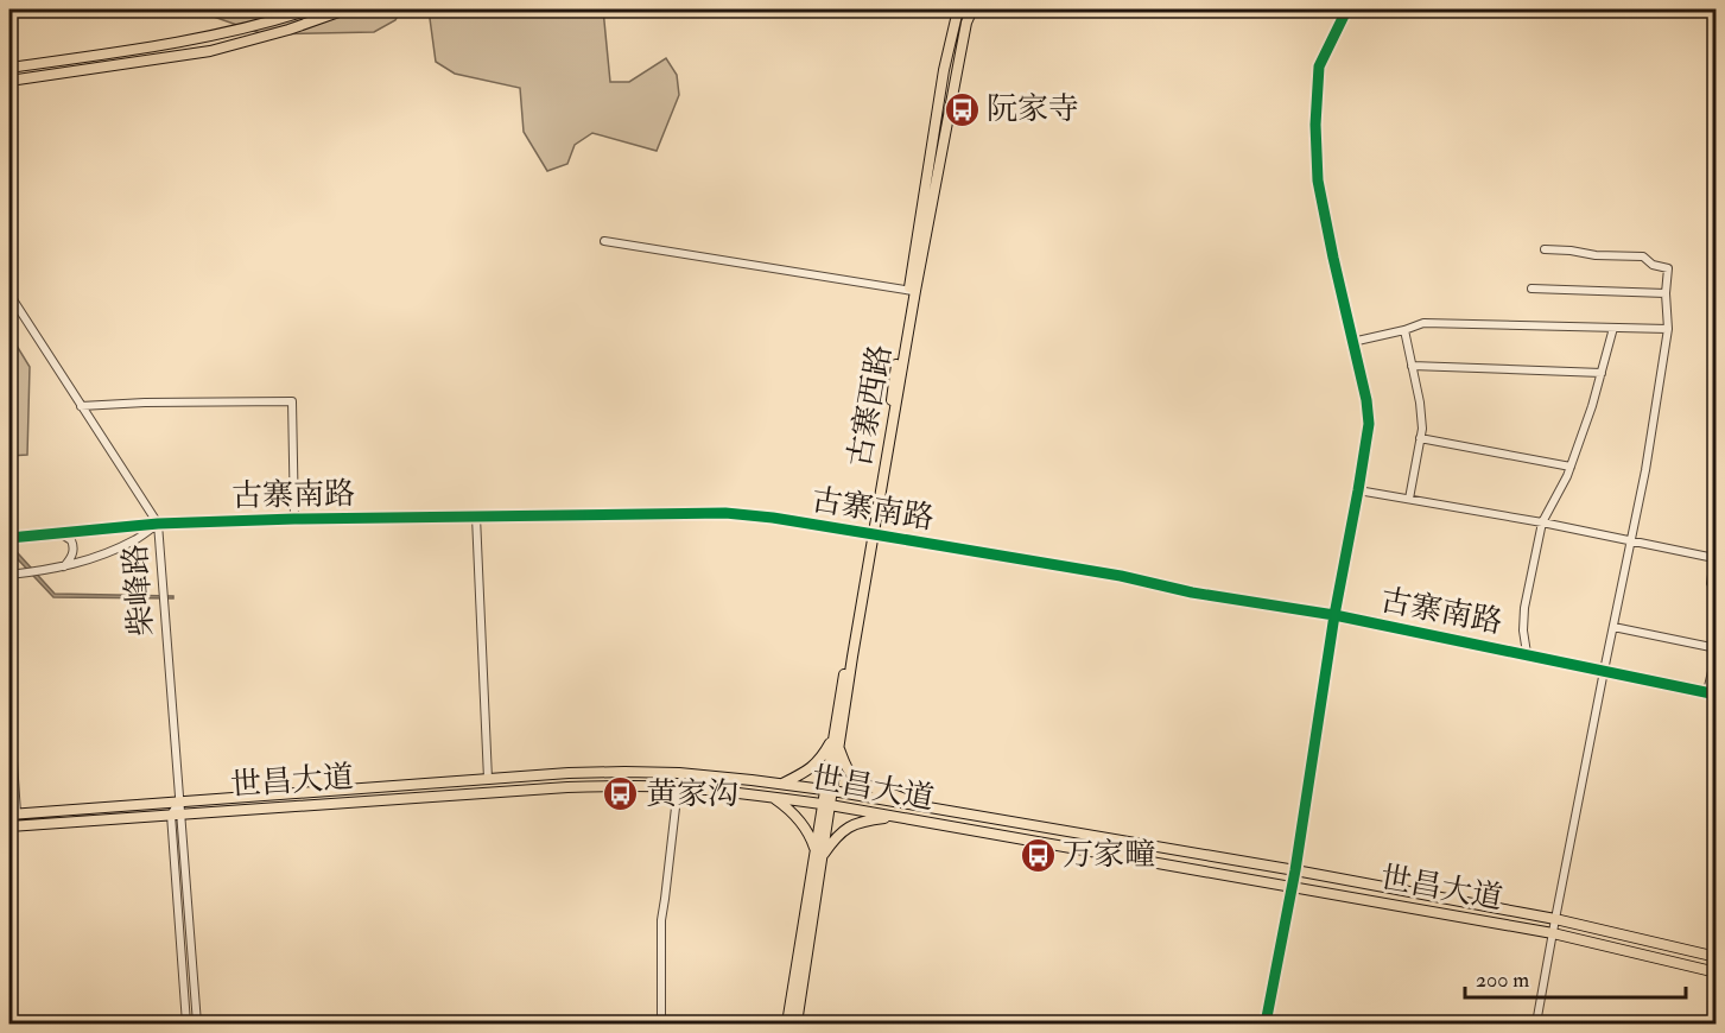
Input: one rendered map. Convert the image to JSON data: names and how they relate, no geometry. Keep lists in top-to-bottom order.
{
  "streets": {
    "main road": ["古寨西路", "世昌大道"],
    "street": ["古寨南路", "柴峰路"]
  },
  "crossings": [
    ["古寨西路", "古寨南路"],
    ["古寨西路", "世昌大道"],
    ["古寨南路", "柴峰路"],
    ["柴峰路", "世昌大道"]
  ],
  "places": {
    "bus stop": ["阮家寺", "黄家沟", "万家疃"]
  },
  "scale_bar": "200 m"
}
